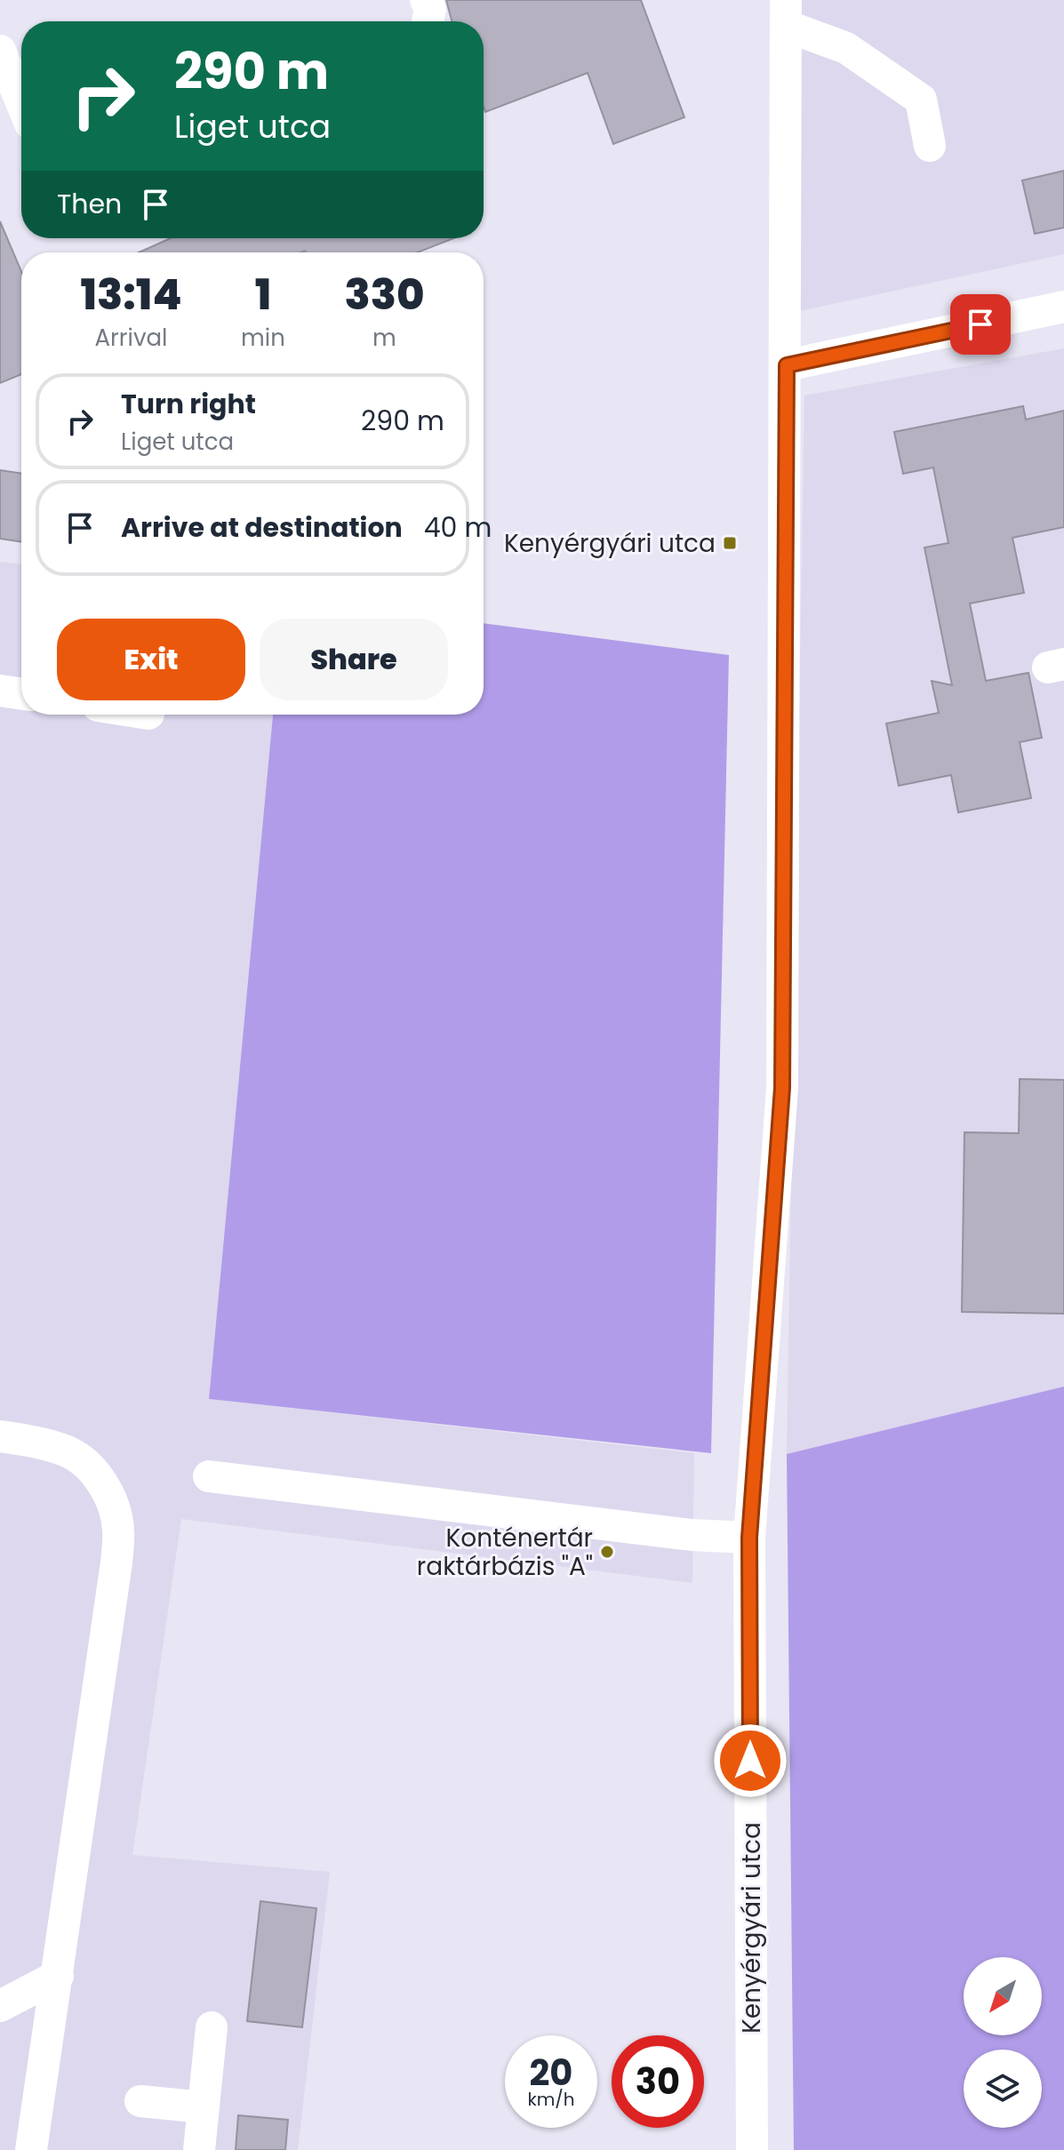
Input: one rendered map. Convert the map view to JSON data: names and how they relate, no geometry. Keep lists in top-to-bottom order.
{
  "streets": {
    "street": ["Kenyérgyári utca"]
  },
  "places": {
    "transit": ["Kenyérgyári utca"],
    "other": ["Konténertár raktárbázis \"A\""]
  },
  "north": "bottom left",
  "page": {
    "turn": ["290 m", "Liget utca"],
    "then": "Then",
    "eta": [
      "13:14",
      "Arrival",
      "1",
      "min",
      "330",
      "m"
    ],
    "list": [
      {
        "name": "Turn right",
        "note": "Liget utca",
        "value": "290 m"
      },
      {
        "name": "Arrive at destination",
        "value": "40 m"
      }
    ],
    "buttons": ["Exit", "Share"],
    "speed": "20 km/h",
    "limit": "30"
  }
}
